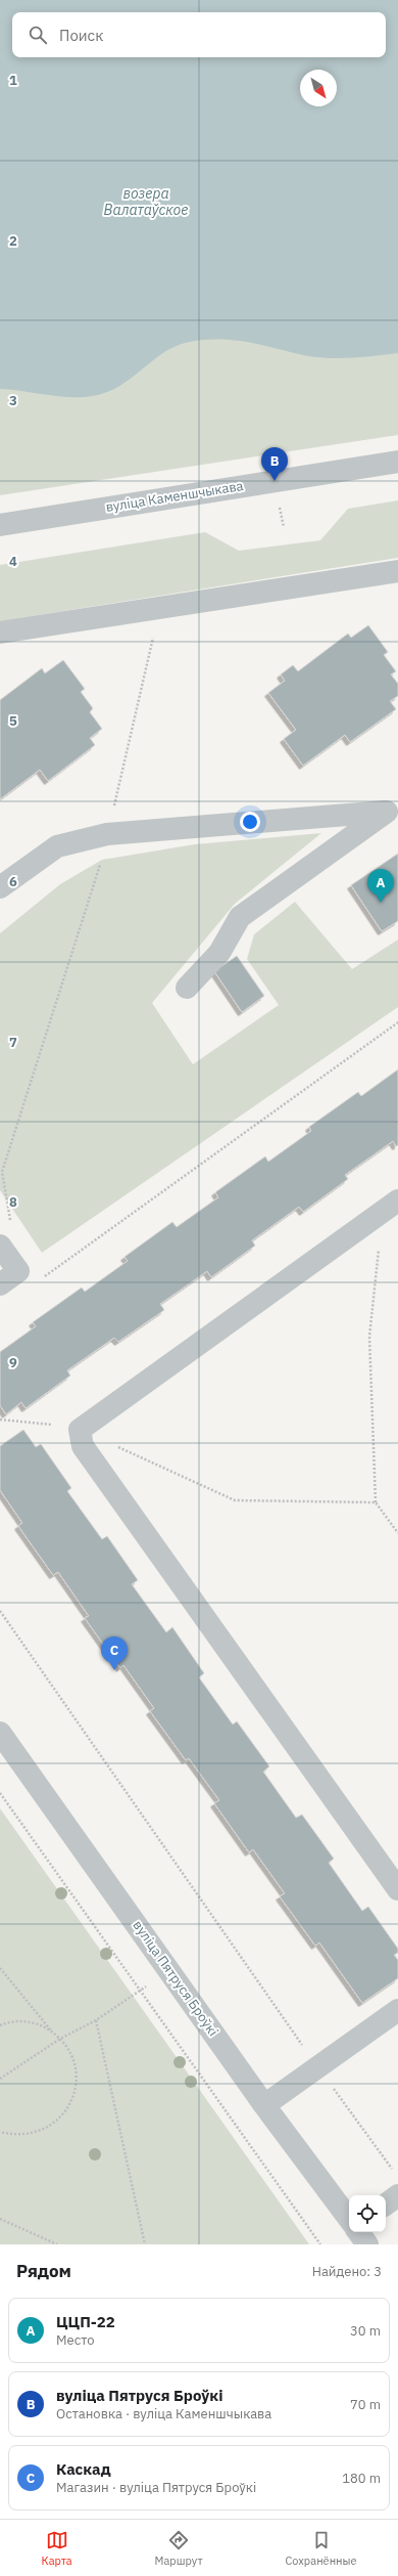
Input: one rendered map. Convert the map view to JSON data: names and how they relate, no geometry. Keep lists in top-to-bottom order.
{
  "streets": {
    "street": ["вуліца Каменшчыкава", "вуліца Пятруся Броўкі"]
  },
  "water": ["возера Валатаўское"],
  "north": "bottom right",
  "page": {
    "search": "Поиск",
    "pins": ["B", "A", "C"],
    "heading": ["Рядом", "Найдено: 3"],
    "list": [
      {
        "mark": "A",
        "name": "ЦЦП-22",
        "note": "Место",
        "value": "30 m"
      },
      {
        "mark": "B",
        "name": "вуліца Пятруся Броўкі",
        "note": "Остановка · вуліца Каменшчыкава",
        "value": "70 m"
      },
      {
        "mark": "C",
        "name": "Каскад",
        "note": "Магазин · вуліца Пятруся Броўкі",
        "value": "180 m"
      }
    ],
    "nav": ["Карта", "Маршрут", "Сохранённые"]
  },
  "grid": {
    "rows": [
      "1",
      "2",
      "3",
      "4",
      "5",
      "6",
      "7",
      "8",
      "9"
    ]
  }
}
